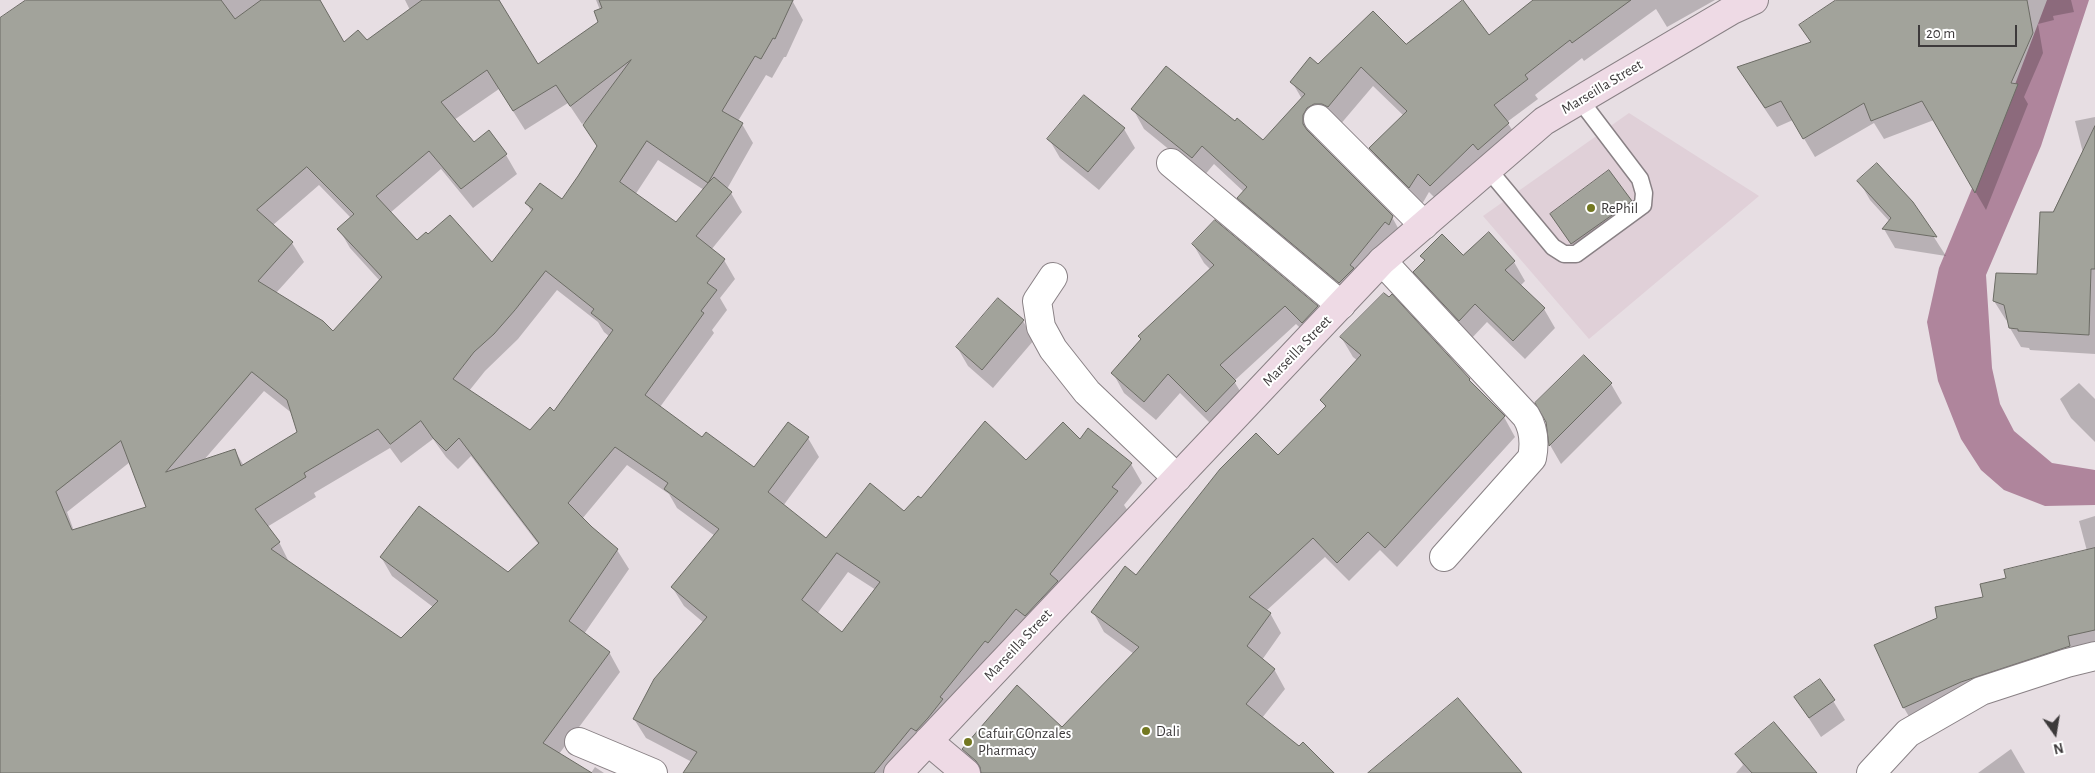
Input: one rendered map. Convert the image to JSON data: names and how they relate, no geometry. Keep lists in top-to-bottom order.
{
  "streets": {
    "main road": ["Marseilla Street"]
  },
  "places": ["RePhil", "Dali", "Cafuir GOnzales Pharmacy"],
  "scale_bar": "20 m",
  "north": "bottom"
}
